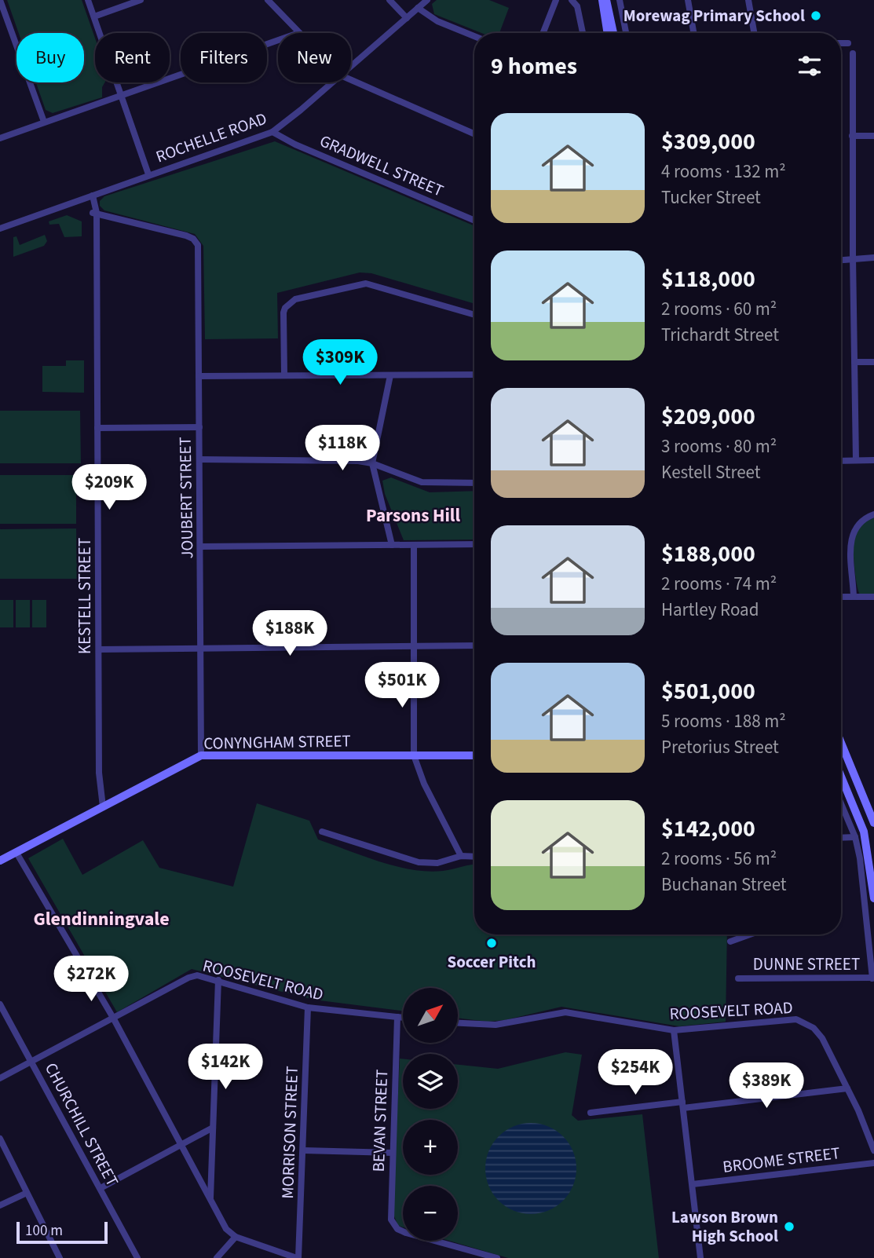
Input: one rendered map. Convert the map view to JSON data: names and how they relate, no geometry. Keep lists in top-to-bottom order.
{
  "streets": {
    "street": [
      "ROCHELLE ROAD",
      "GRADWELL STREET",
      "JOUBERT STREET",
      "KESTELL STREET",
      "CONYNGHAM STREET",
      "DUNNE STREET",
      "ROOSEVELT ROAD",
      "BEVAN STREET",
      "CHURCHILL STREET",
      "MORRISON STREET",
      "BROOME STREET"
    ]
  },
  "crossings": [
    ["ROCHELLE ROAD", "GRADWELL STREET"],
    ["ROCHELLE ROAD", "KESTELL STREET"],
    ["JOUBERT STREET", "KESTELL STREET"],
    ["JOUBERT STREET", "CONYNGHAM STREET"],
    ["KESTELL STREET", "CONYNGHAM STREET"],
    ["ROOSEVELT ROAD", "BEVAN STREET"],
    ["ROOSEVELT ROAD", "CHURCHILL STREET"],
    ["ROOSEVELT ROAD", "MORRISON STREET"]
  ],
  "districts": ["Parsons Hill", "Glendinningvale"],
  "places": ["Morewag Primary School", "Soccer Pitch", "Lawson Brown High School"],
  "scale_bar": "100 m",
  "north": "top right",
  "page": {
    "chip": [
      "Buy",
      "Rent",
      "Filters",
      "New"
    ],
    "heading": "9 homes",
    "list": [
      {
        "name": "$309,000",
        "note": "4 rooms · 132 m² · Tucker Street"
      },
      {
        "name": "$118,000",
        "note": "2 rooms · 60 m² · Trichardt Street"
      },
      {
        "name": "$209,000",
        "note": "3 rooms · 80 m² · Kestell Street"
      },
      {
        "name": "$188,000",
        "note": "2 rooms · 74 m² · Hartley Road"
      },
      {
        "name": "$501,000",
        "note": "5 rooms · 188 m² · Pretorius Street"
      },
      {
        "name": "$142,000",
        "note": "2 rooms · 56 m² · Buchanan Street"
      }
    ],
    "price": [
      "$309K",
      "$118K",
      "$209K",
      "$188K",
      "$501K",
      "$272K",
      "$142K",
      "$254K",
      "$389K"
    ],
    "map_buttons": ["+", "−"],
    "scale": "100 m"
  }
}
